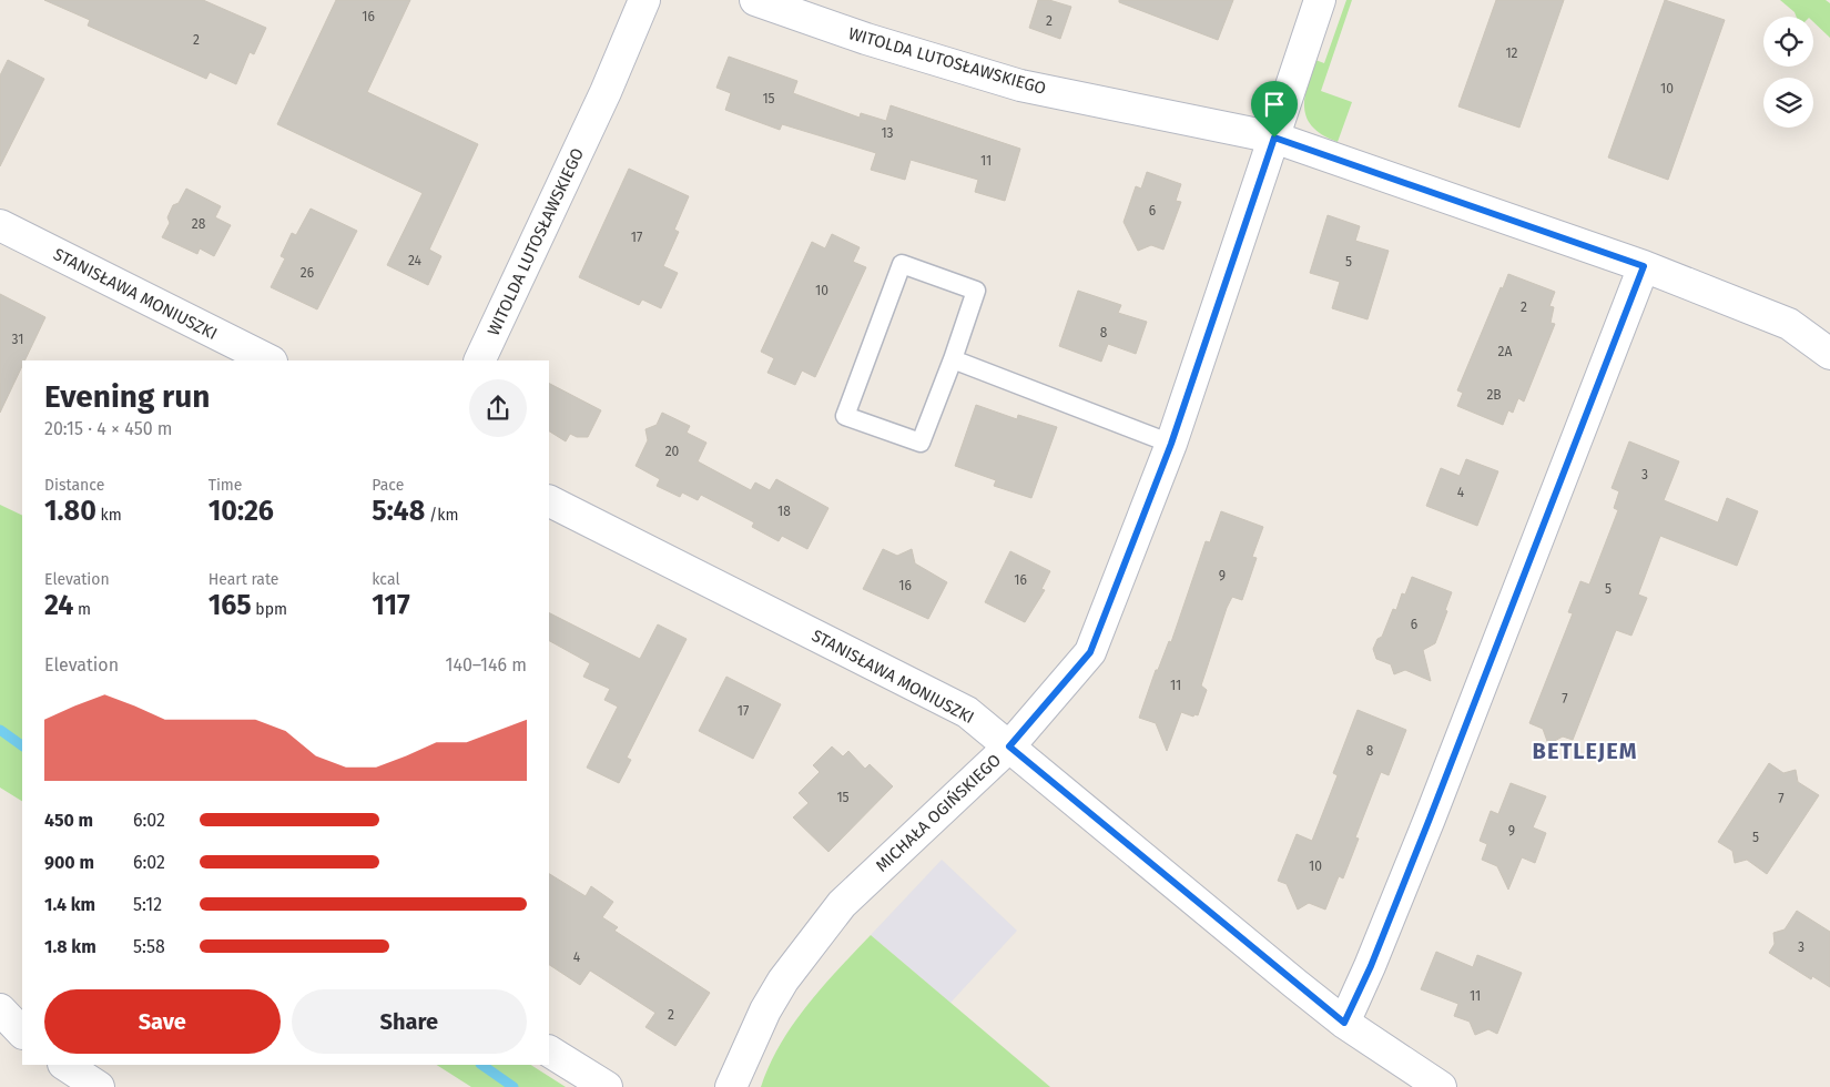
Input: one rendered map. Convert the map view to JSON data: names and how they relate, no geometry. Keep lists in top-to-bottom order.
{
  "streets": {
    "street": ["WITOLDA LUTOSŁAWSKIEGO", "STANISŁAWA MONIUSZKI", "MICHAŁA OGIŃSKIEGO"]
  },
  "crossings": [
    ["WITOLDA LUTOSŁAWSKIEGO", "MICHAŁA OGIŃSKIEGO"],
    ["STANISŁAWA MONIUSZKI", "MICHAŁA OGIŃSKIEGO"]
  ],
  "districts": ["BETLEJEM"],
  "house_numbers": [
    "16",
    "2",
    "2",
    "12",
    "10",
    "15",
    "13",
    "11",
    "6",
    "28",
    "17",
    "24",
    "5",
    "26",
    "10",
    "2",
    "8",
    "31",
    "2A",
    "2B",
    "20",
    "3",
    "4",
    "18",
    "9",
    "16",
    "16",
    "5",
    "6",
    "11",
    "7",
    "17",
    "8",
    "15",
    "7",
    "9",
    "5",
    "10",
    "3",
    "4",
    "11",
    "2"
  ],
  "page": {
    "heading": ["Evening run", "20:15 · 4 × 450 m"],
    "stats": [
      ["Distance", "1.80 km"],
      ["Time", "10:26"],
      ["Pace", "5:48 /km"],
      ["Elevation", "24 m"],
      ["Heart rate", "165 bpm"],
      ["kcal", "117"]
    ],
    "chart": ["Elevation", "140–146 m"],
    "list": [
      {
        "name": "450 m",
        "note": "6:02"
      },
      {
        "name": "900 m",
        "note": "6:02"
      },
      {
        "name": "1.4 km",
        "note": "5:12"
      },
      {
        "name": "1.8 km",
        "note": "5:58"
      }
    ],
    "buttons": ["Save", "Share"]
  }
}
